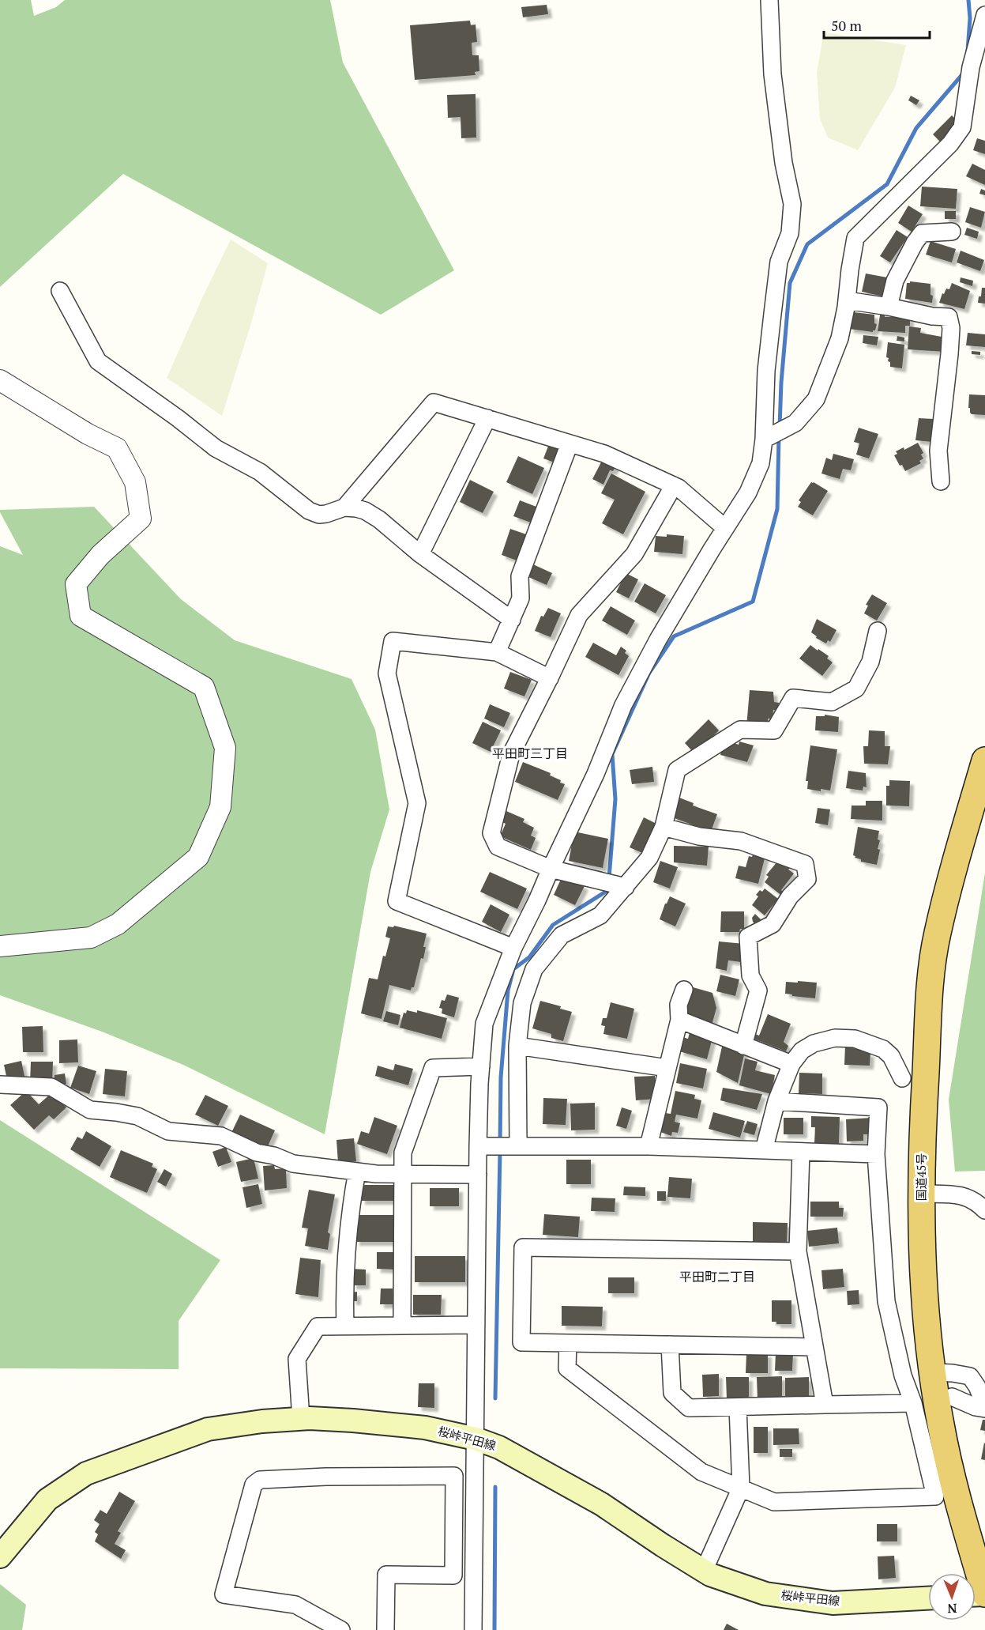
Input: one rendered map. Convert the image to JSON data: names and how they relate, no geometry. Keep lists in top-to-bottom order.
{
  "streets": {
    "highway": ["国道45号"],
    "main road": ["桜峠平田線"]
  },
  "districts": ["平田町三丁目", "平田町二丁目"],
  "scale_bar": "50 m",
  "north": "bottom"
}
